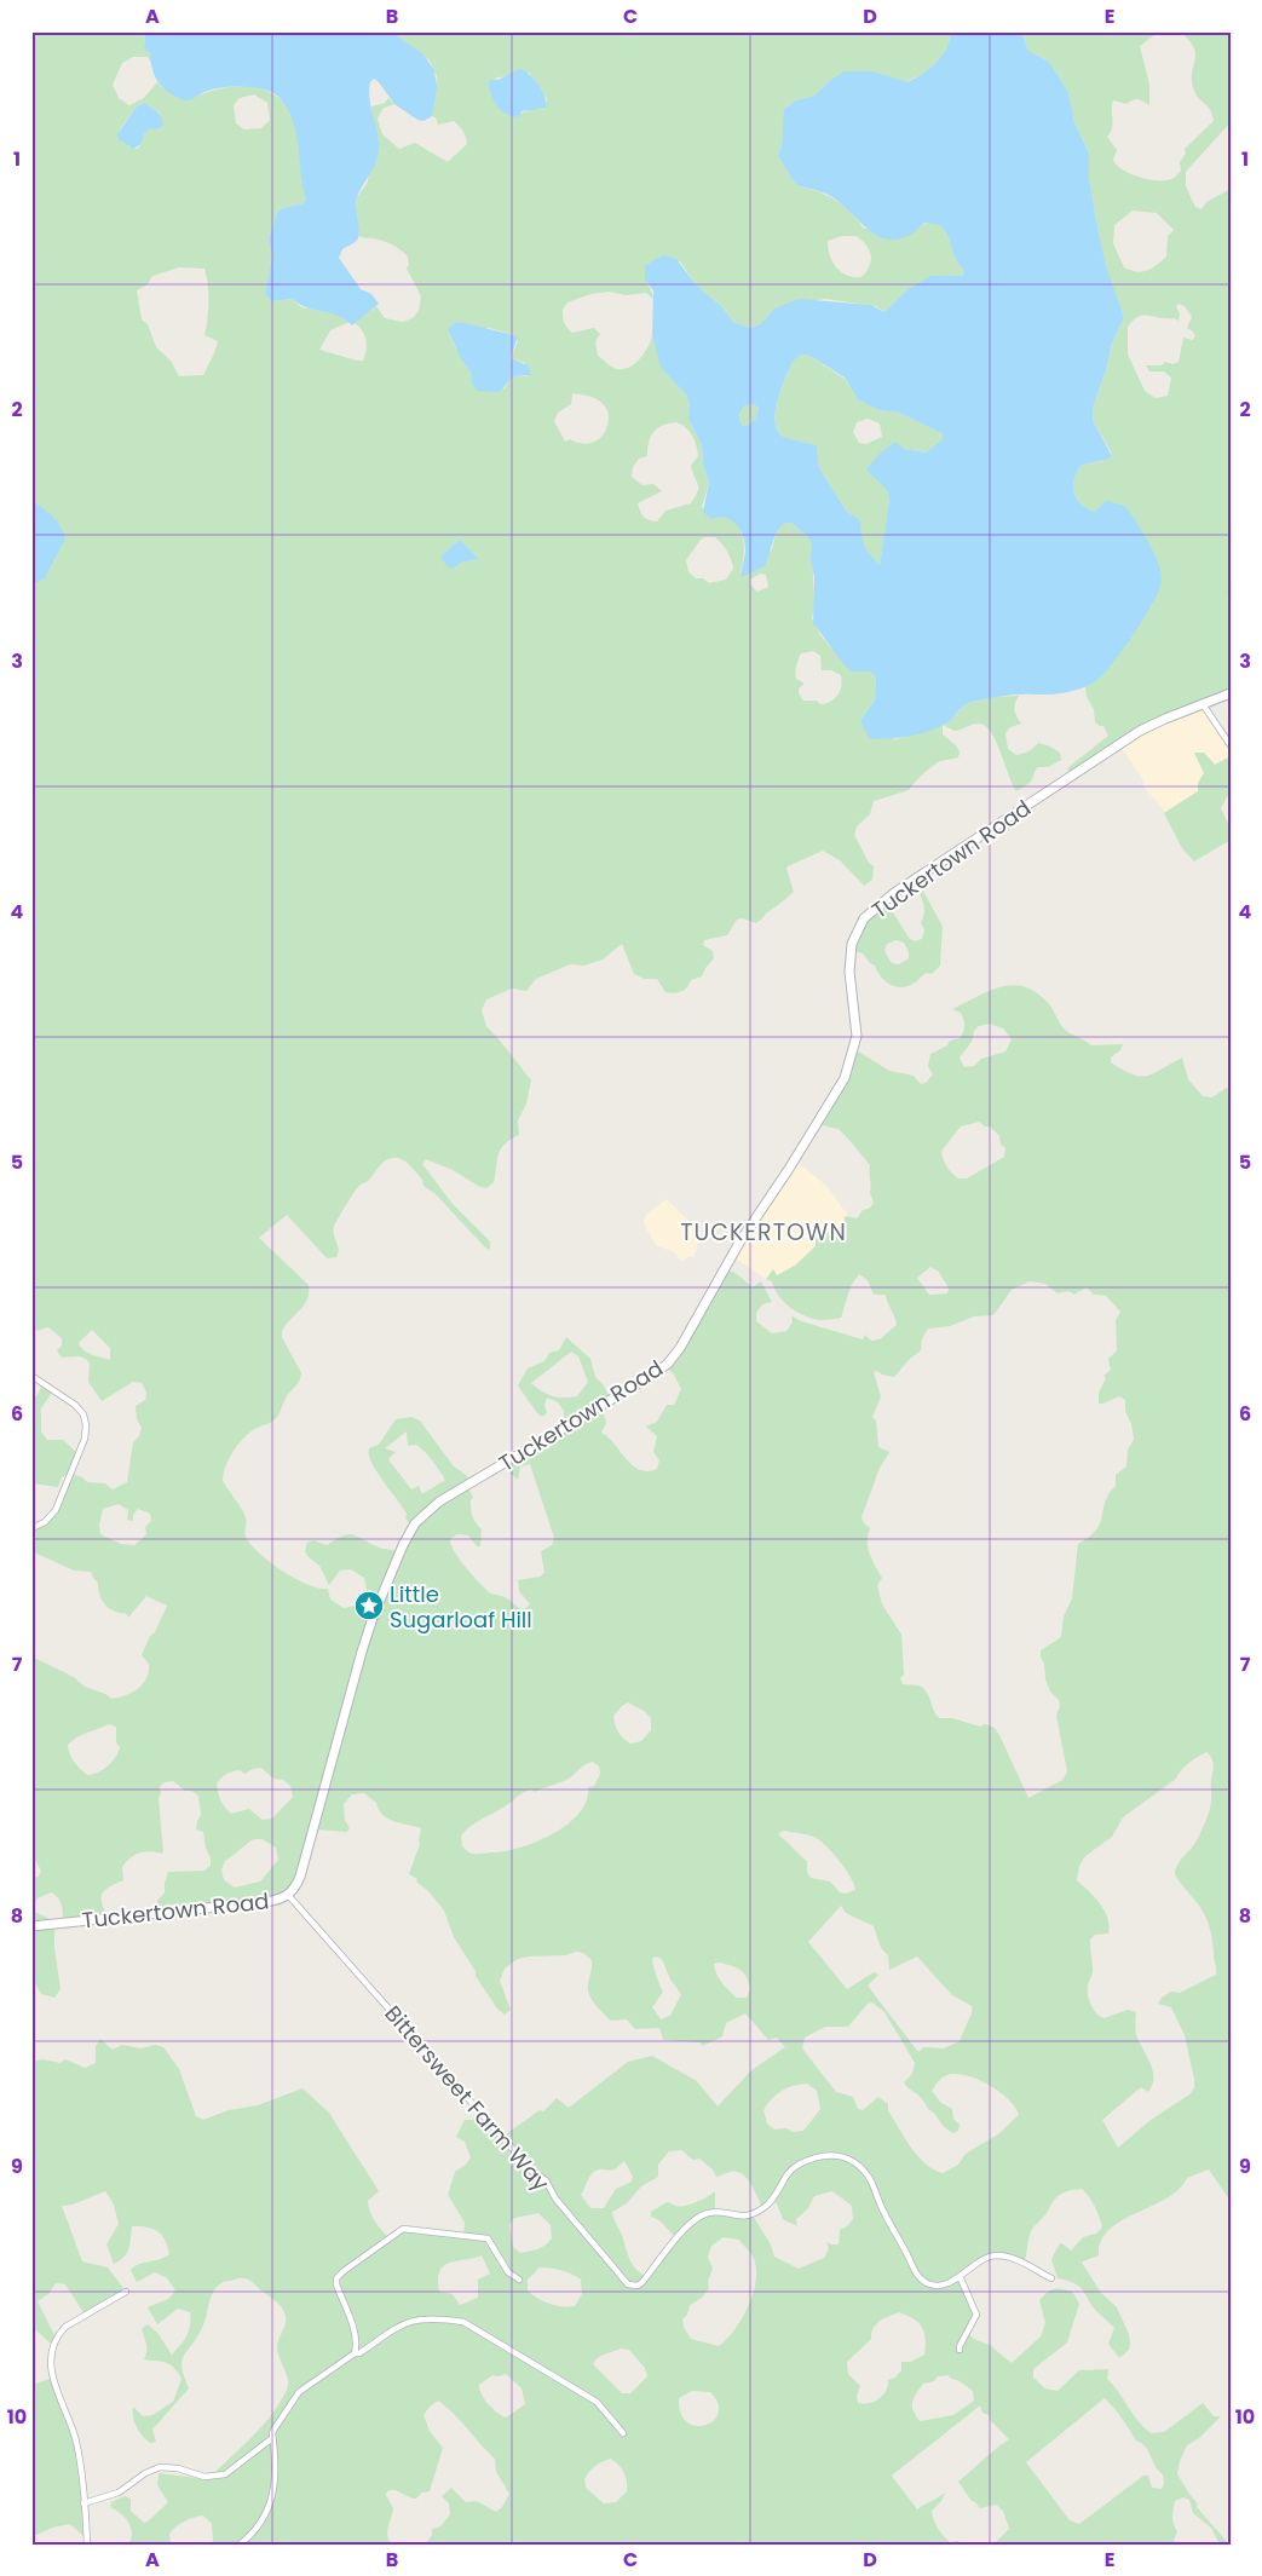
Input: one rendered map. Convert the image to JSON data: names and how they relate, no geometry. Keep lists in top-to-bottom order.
{
  "streets": {
    "street": ["Tuckertown Road", "Bittersweet Farm Way"]
  },
  "crossings": [
    ["Tuckertown Road", "Bittersweet Farm Way"]
  ],
  "districts": ["TUCKERTOWN"],
  "places": {
    "place": ["Little Sugarloaf Hill"]
  },
  "grid": {
    "columns": [
      "A",
      "B",
      "C",
      "D",
      "E"
    ],
    "rows": [
      "1",
      "2",
      "3",
      "4",
      "5",
      "6",
      "7",
      "8",
      "9",
      "10"
    ]
  }
}
